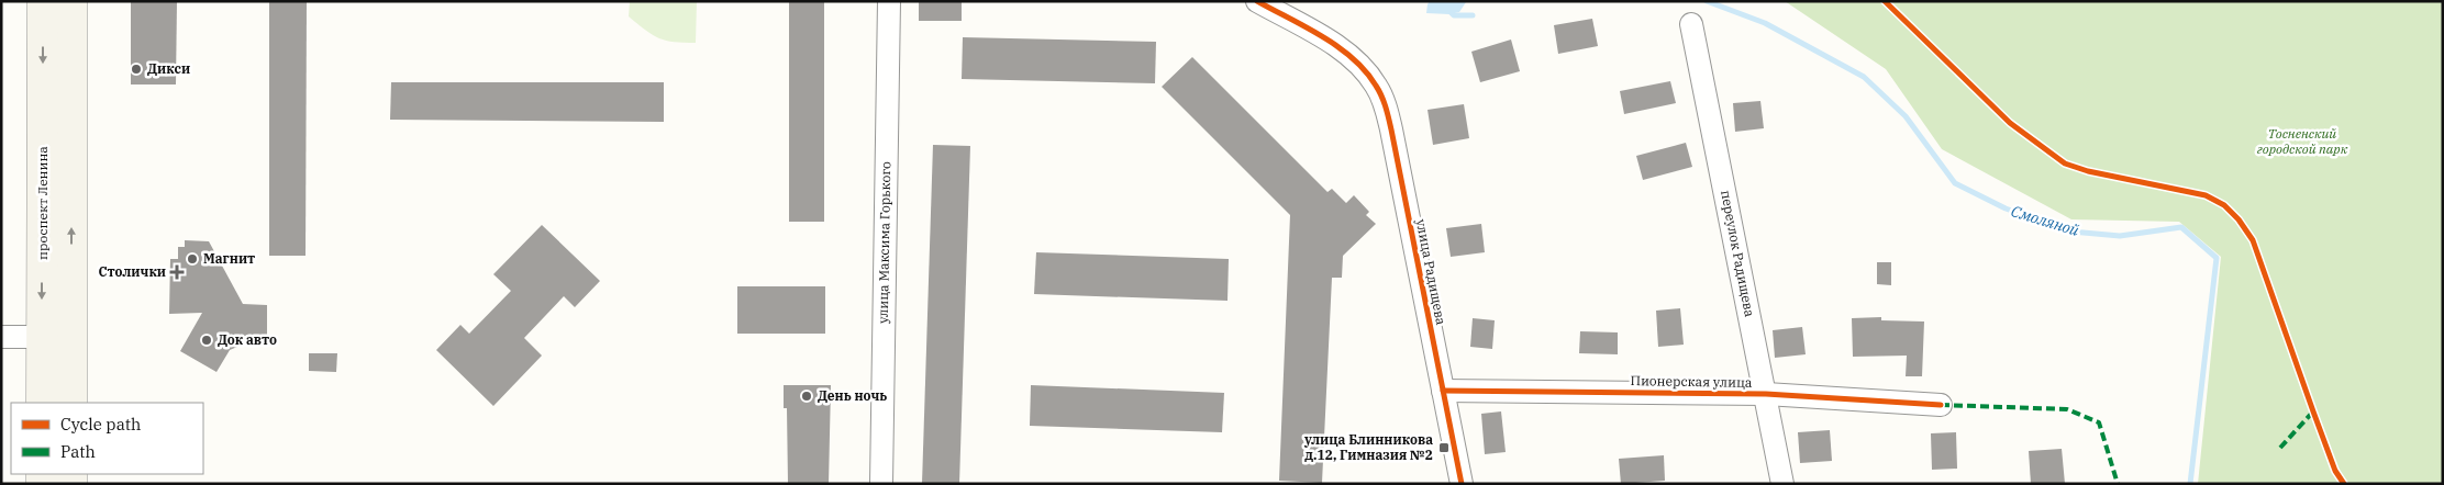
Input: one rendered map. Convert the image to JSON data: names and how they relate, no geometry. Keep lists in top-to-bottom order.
{
  "streets": {
    "main road": ["проспект Ленина"],
    "street": [
      "улица Максима Горького",
      "переулок Радищева",
      "улица Радищева",
      "Пионерская улица"
    ]
  },
  "crossings": [
    ["переулок Радищева", "Пионерская улица"],
    ["улица Радищева", "Пионерская улица"]
  ],
  "water": ["Смоляной"],
  "parks": ["Тосненский городской парк"],
  "places": {
    "other": [
      "Дикси",
      "Магнит",
      "Док авто",
      "День ночь"
    ],
    "health": ["Столички"],
    "transit": ["улица Блинникова д.12, Гимназия №2"]
  },
  "legend": ["Cycle path", "Path"]
}
